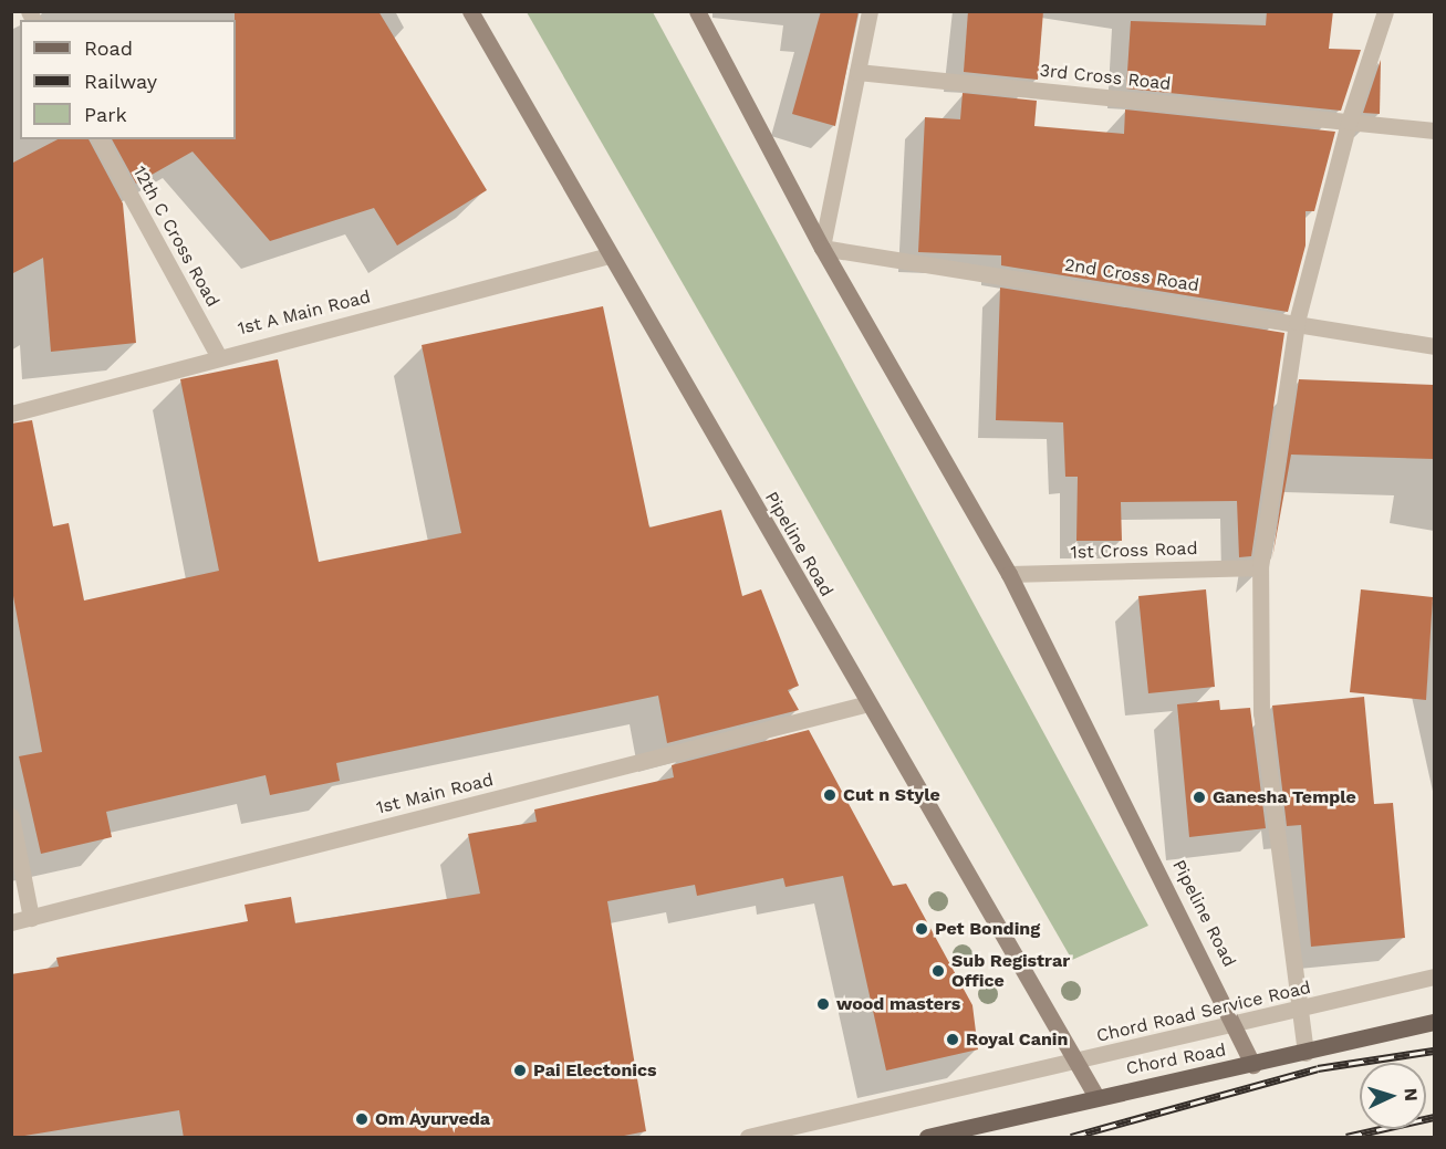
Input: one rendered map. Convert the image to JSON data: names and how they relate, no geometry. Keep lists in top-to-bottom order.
{
  "streets": {
    "main road": ["Pipeline Road", "Chord Road"],
    "street": [
      "3rd Cross Road",
      "12th C Cross Road",
      "2nd Cross Road",
      "1st A Main Road",
      "1st Cross Road",
      "1st Main Road",
      "Chord Road Service Road"
    ]
  },
  "crossings": [
    ["12th C Cross Road", "1st A Main Road"],
    ["2nd Cross Road", "Pipeline Road"],
    ["1st A Main Road", "Pipeline Road"],
    ["Pipeline Road", "1st Cross Road"],
    ["Pipeline Road", "1st Main Road"],
    ["Pipeline Road", "Chord Road Service Road"],
    ["Pipeline Road", "Chord Road"]
  ],
  "places": [
    "Cut n Style",
    "Ganesha Temple",
    "Pet Bonding",
    "Sub Registrar Office",
    "wood masters",
    "Royal Canin",
    "Pai Electonics",
    "Om Ayurveda"
  ],
  "legend": ["Road", "Railway", "Park"],
  "north": "right"
}
